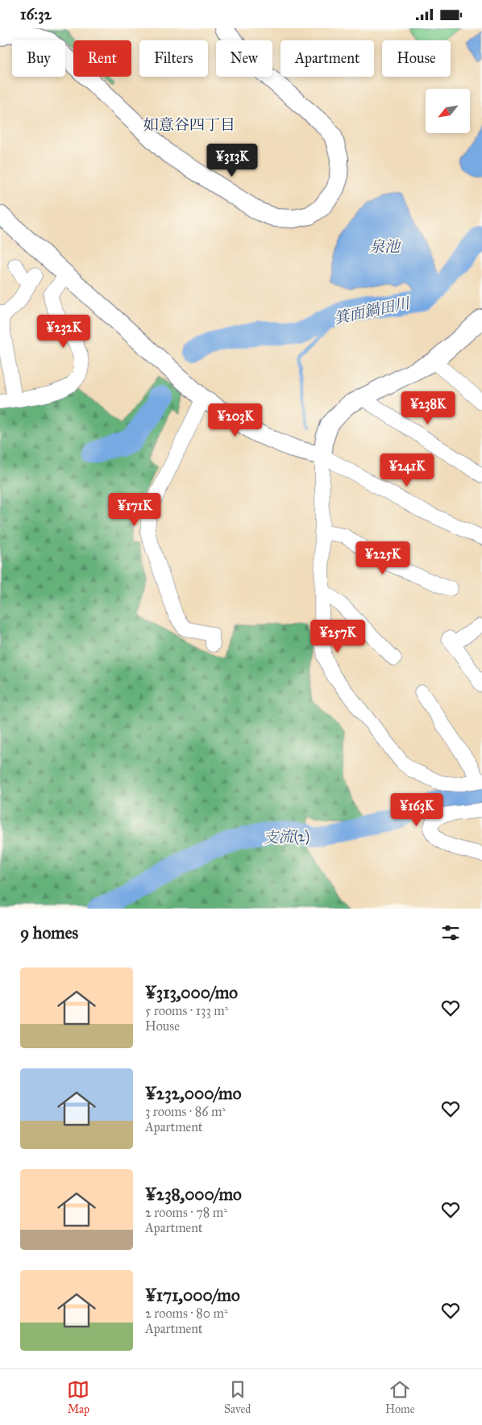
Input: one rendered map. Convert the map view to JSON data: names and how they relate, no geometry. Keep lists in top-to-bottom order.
{
  "districts": ["如意谷四丁目"],
  "water": ["泉池", "箕面鍋田川", "支流(2)"],
  "north": "bottom left",
  "page": {
    "status": "16:32",
    "chip": [
      "Buy",
      "Rent",
      "Filters",
      "New",
      "Apartment",
      "House"
    ],
    "price": [
      "¥313K",
      "¥232K",
      "¥238K",
      "¥203K",
      "¥241K",
      "¥171K",
      "¥225K",
      "¥257K",
      "¥163K"
    ],
    "heading": "9 homes",
    "list": [
      {
        "name": "¥313,000/mo",
        "note": "5 rooms · 133 m² · House"
      },
      {
        "name": "¥232,000/mo",
        "note": "3 rooms · 86 m² · Apartment"
      },
      {
        "name": "¥238,000/mo",
        "note": "2 rooms · 78 m² · Apartment"
      },
      {
        "name": "¥171,000/mo",
        "note": "2 rooms · 80 m² · Apartment"
      }
    ],
    "tabs": ["Map", "Saved", "Home"]
  }
}
